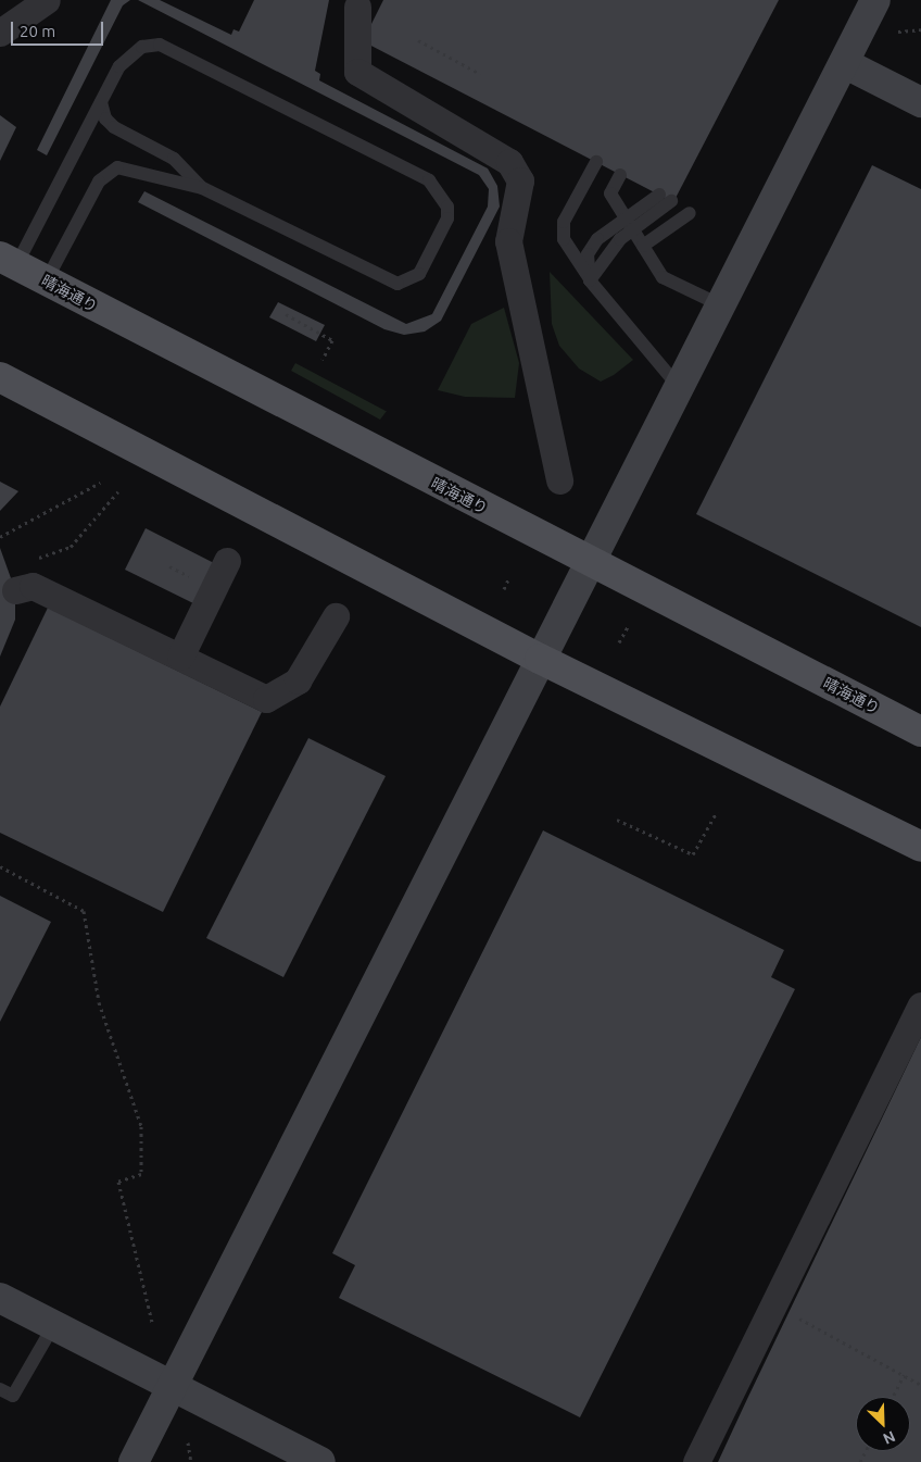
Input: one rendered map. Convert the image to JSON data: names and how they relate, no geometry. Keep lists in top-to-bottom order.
{
  "streets": {
    "main road": ["晴海通り"]
  },
  "scale_bar": "20 m",
  "north": "bottom right"
}
